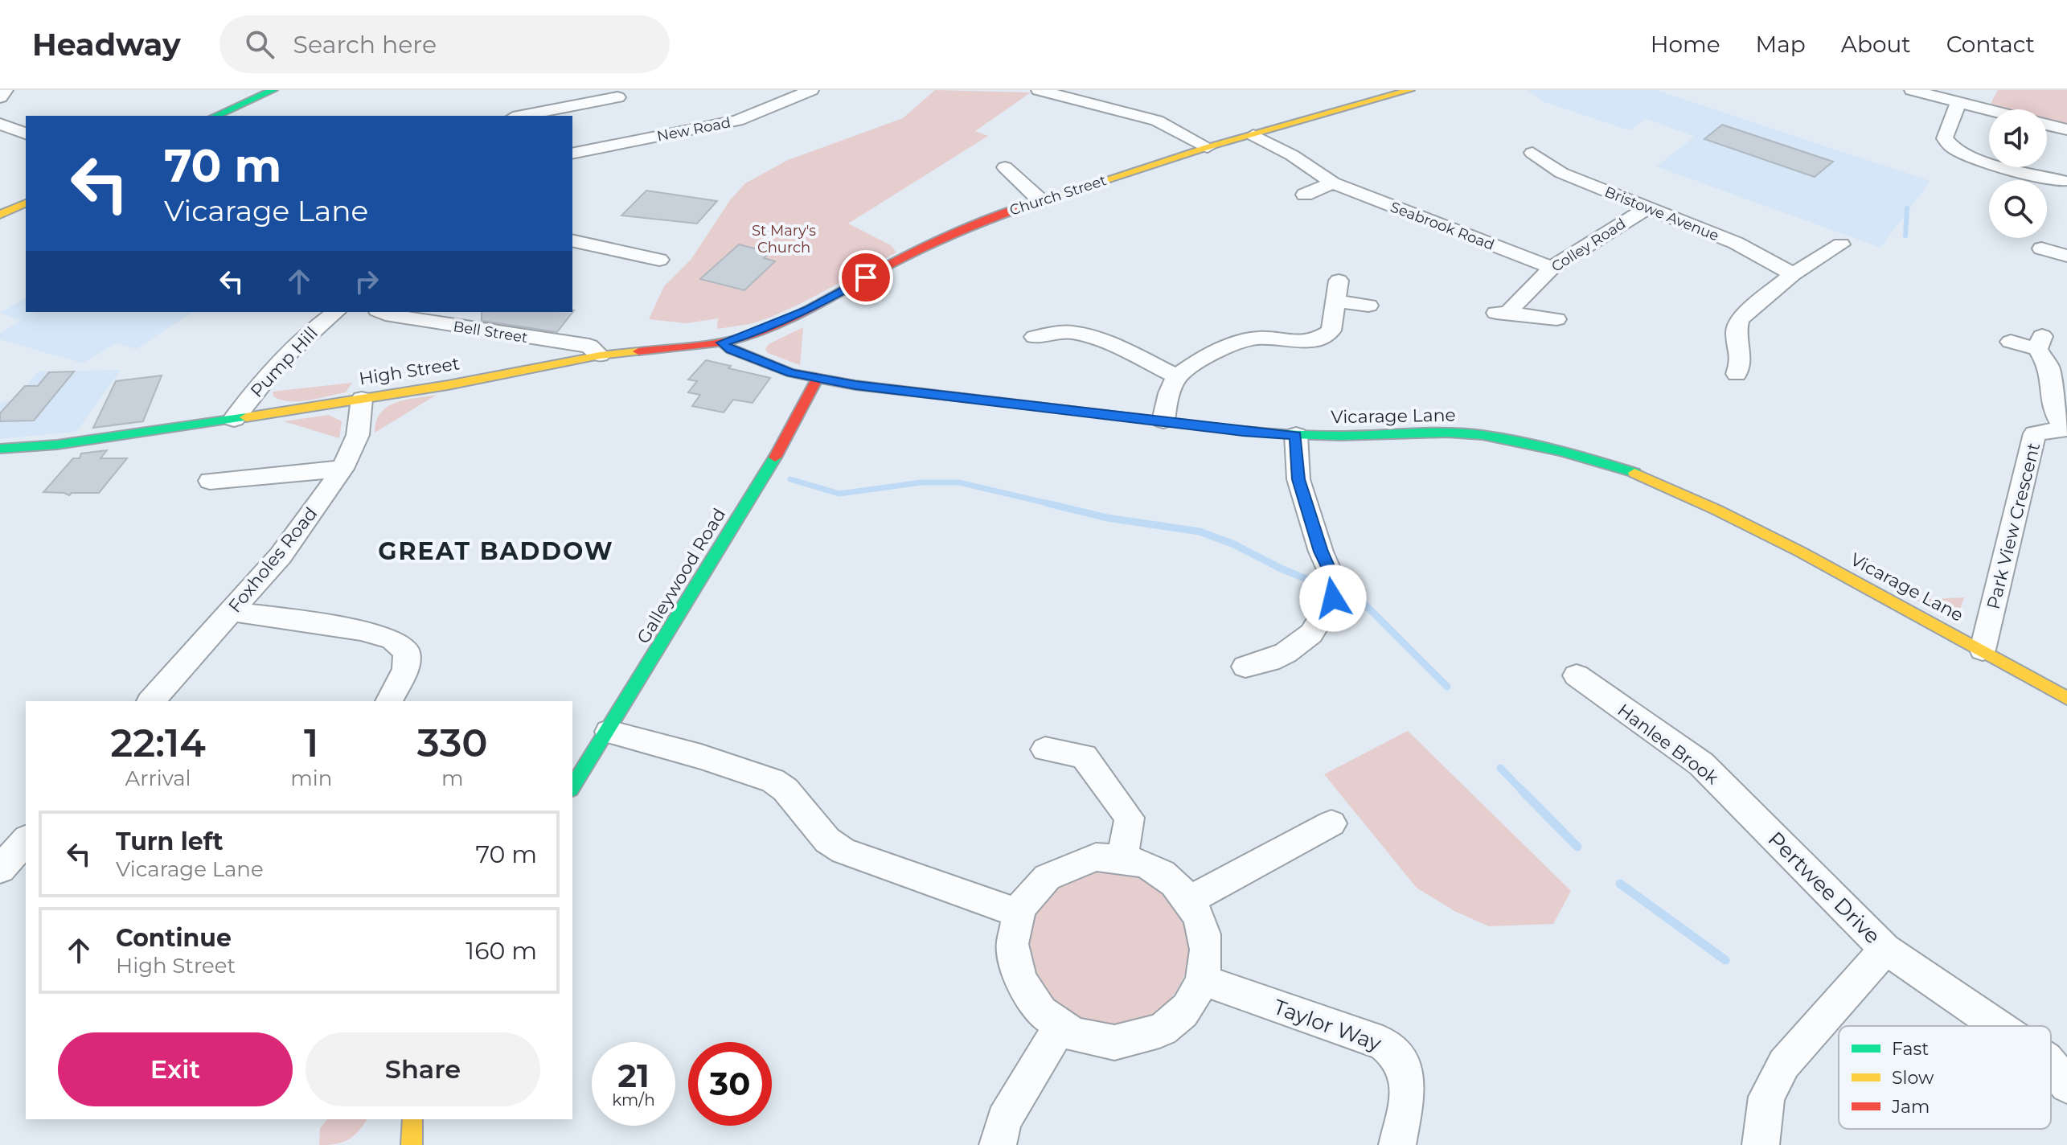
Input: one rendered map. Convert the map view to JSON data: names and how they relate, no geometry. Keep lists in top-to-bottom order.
{
  "streets": {
    "street": [
      "New Road",
      "Church Street",
      "Bristowe Avenue",
      "Seabrook Road",
      "Colley Road",
      "Bell Street",
      "Pump Hill",
      "High Street",
      "Vicarage Lane",
      "Park View Crescent",
      "Foxholes Road",
      "Galleywood Road",
      "Hanlee Brook",
      "Pertwee Drive",
      "Taylor Way"
    ]
  },
  "crossings": [
    ["Church Street", "Seabrook Road"],
    ["Church Street", "High Street"],
    ["Bristowe Avenue", "Colley Road"],
    ["Seabrook Road", "Colley Road"],
    ["Bell Street", "High Street"],
    ["Pump Hill", "High Street"],
    ["High Street", "Foxholes Road"],
    ["Vicarage Lane", "Park View Crescent"],
    ["Vicarage Lane", "Galleywood Road"],
    ["Hanlee Brook", "Pertwee Drive"]
  ],
  "districts": ["GREAT BADDOW"],
  "parks": ["St Mary's Church"],
  "legend": ["Fast", "Slow", "Jam"],
  "page": {
    "header": "Headway",
    "search": "Search here",
    "nav": [
      "Home",
      "Map",
      "About",
      "Contact"
    ],
    "turn": ["70 m", "Vicarage Lane"],
    "eta": [
      "22:14",
      "Arrival",
      "1",
      "min",
      "330",
      "m"
    ],
    "list": [
      {
        "name": "Turn left",
        "note": "Vicarage Lane",
        "value": "70 m"
      },
      {
        "name": "Continue",
        "note": "High Street",
        "value": "160 m"
      }
    ],
    "buttons": ["Exit", "Share"],
    "speed": "21 km/h",
    "limit": "30"
  }
}
